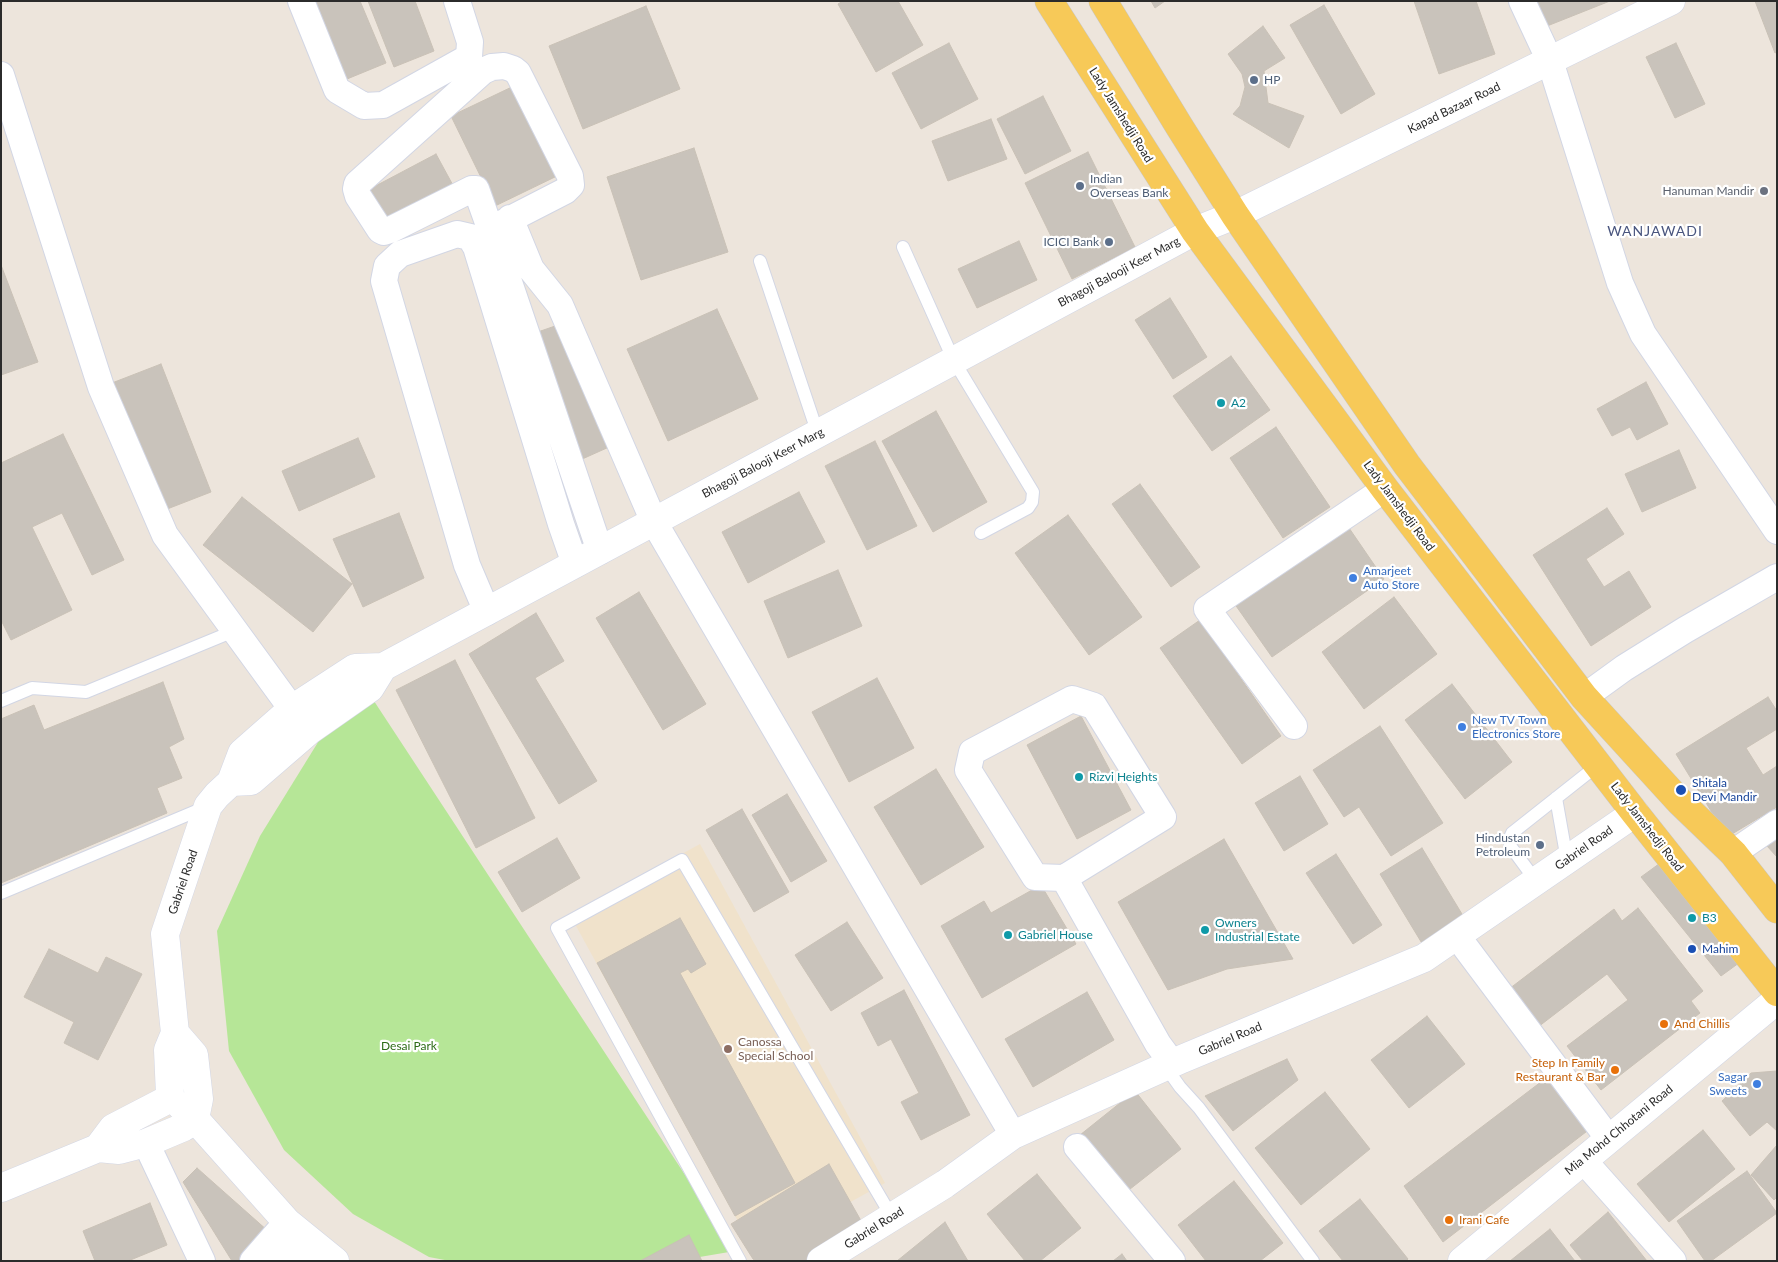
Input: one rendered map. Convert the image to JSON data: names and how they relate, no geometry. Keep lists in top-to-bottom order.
{
  "streets": {
    "main road": ["Lady Jamshedji Road"],
    "street": [
      "Kapad Bazaar Road",
      "Bhagoji Balooji Keer Marg",
      "Gabriel Road",
      "Mia Mohd Chhotani Road"
    ]
  },
  "crossings": [
    ["Kapad Bazaar Road", "Bhagoji Balooji Keer Marg"],
    ["Lady Jamshedji Road", "Bhagoji Balooji Keer Marg"],
    ["Lady Jamshedji Road", "Gabriel Road"],
    ["Bhagoji Balooji Keer Marg", "Gabriel Road"]
  ],
  "districts": ["WANJAWADI"],
  "parks": ["Desai Park"],
  "places": [
    "HP",
    "Indian Overseas Bank",
    "Hanuman Mandir",
    "ICICI Bank",
    "A2",
    "Amarjeet Auto Store",
    "New TV Town Electronics Store",
    "Rizvi Heights",
    "Shitala Devi Mandir",
    "Hindustan Petroleum",
    "B3",
    "Owners Industrial Estate",
    "Gabriel House",
    "Mahim",
    "And Chillis",
    "Canossa Special School",
    "Step In Family Restaurant & Bar",
    "Sagar Sweets",
    "Irani Cafe"
  ]
}
